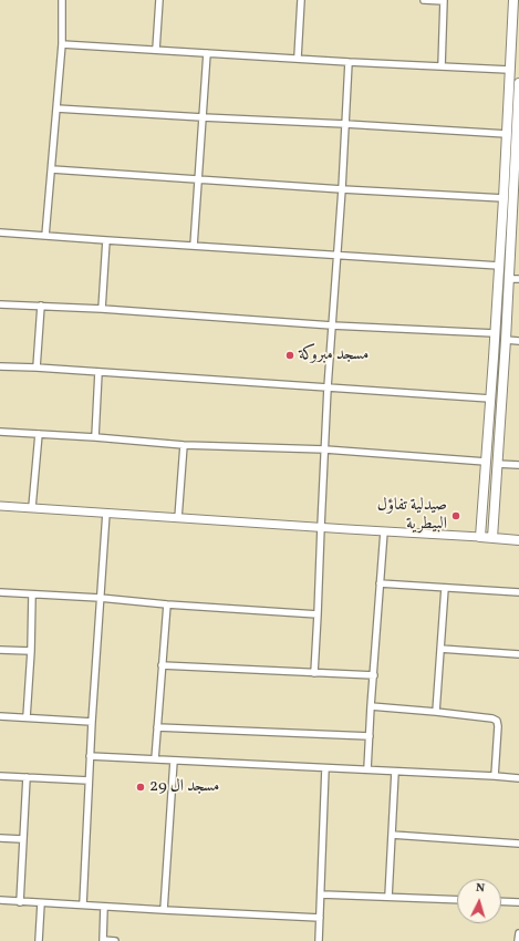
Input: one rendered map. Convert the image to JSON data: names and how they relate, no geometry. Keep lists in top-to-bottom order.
{
  "places": ["مسجد مبروكة", "صيدلية تفاؤل البيطرية", "مسجد ال 29"],
  "north": "top"
}
